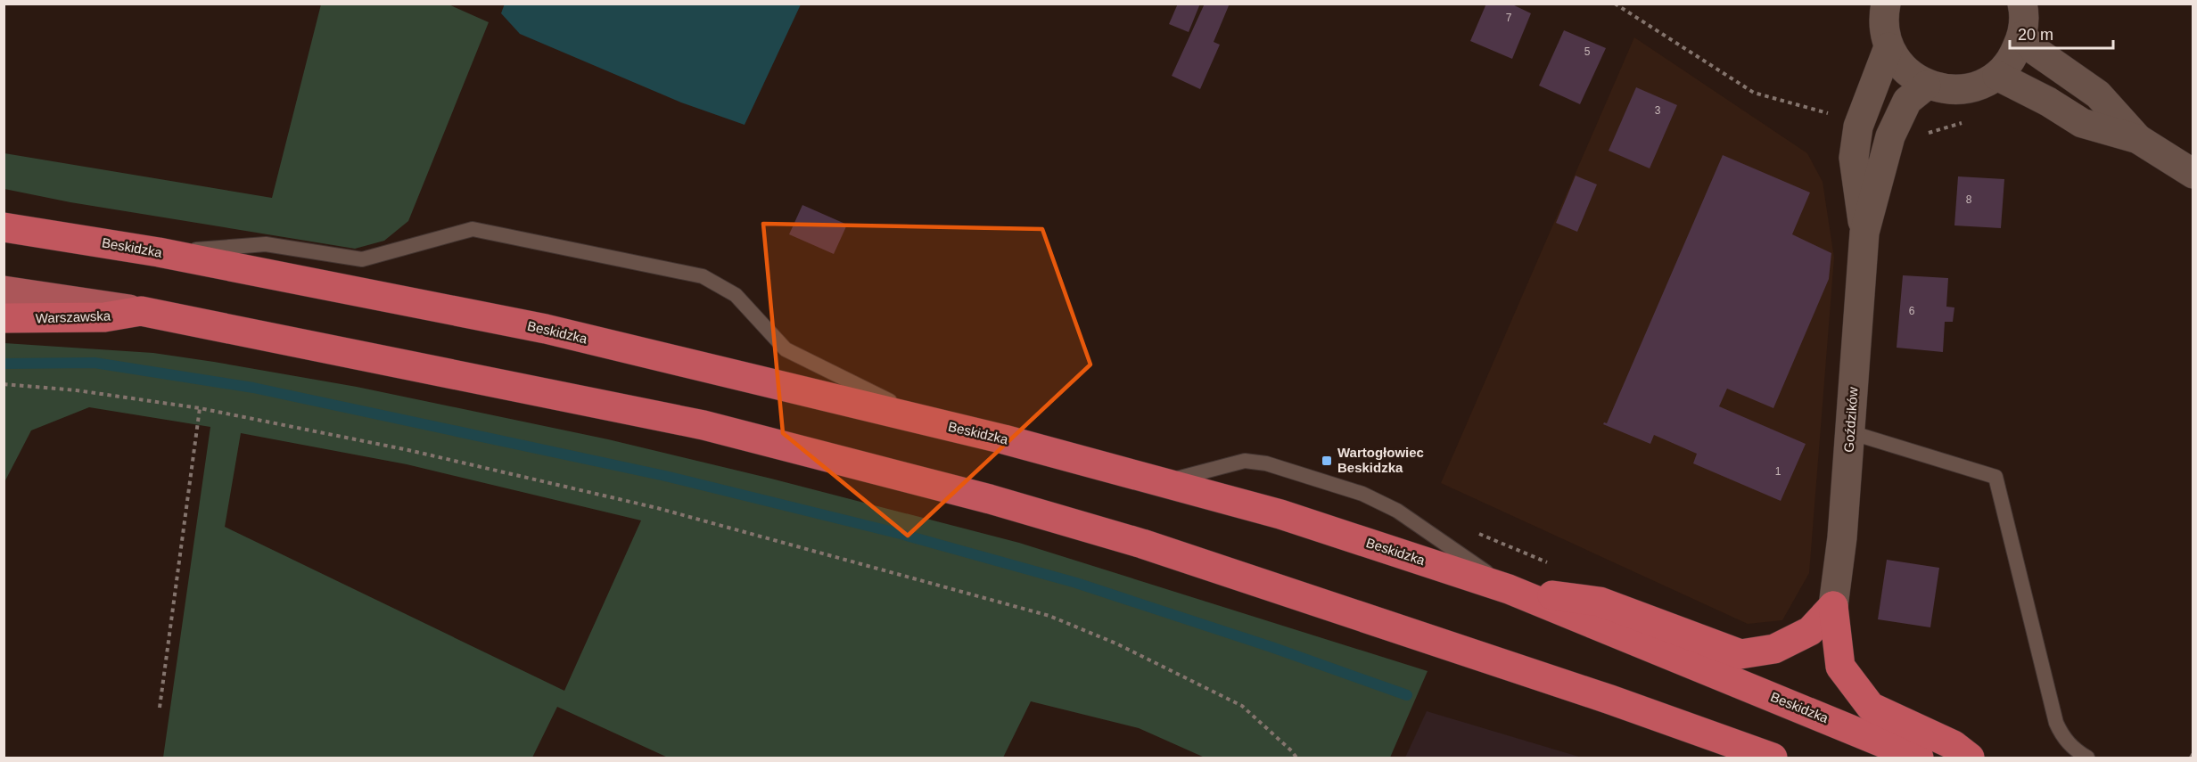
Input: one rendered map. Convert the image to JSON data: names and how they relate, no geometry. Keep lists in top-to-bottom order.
{
  "streets": {
    "highway": ["Beskidzka", "Warszawska"],
    "street": ["Goździków"]
  },
  "places": {
    "transit": ["Wartogłowiec Beskidzka"]
  },
  "house_numbers": [
    "7",
    "5",
    "3",
    "8",
    "6",
    "1"
  ],
  "scale_bar": "20 m"
}
